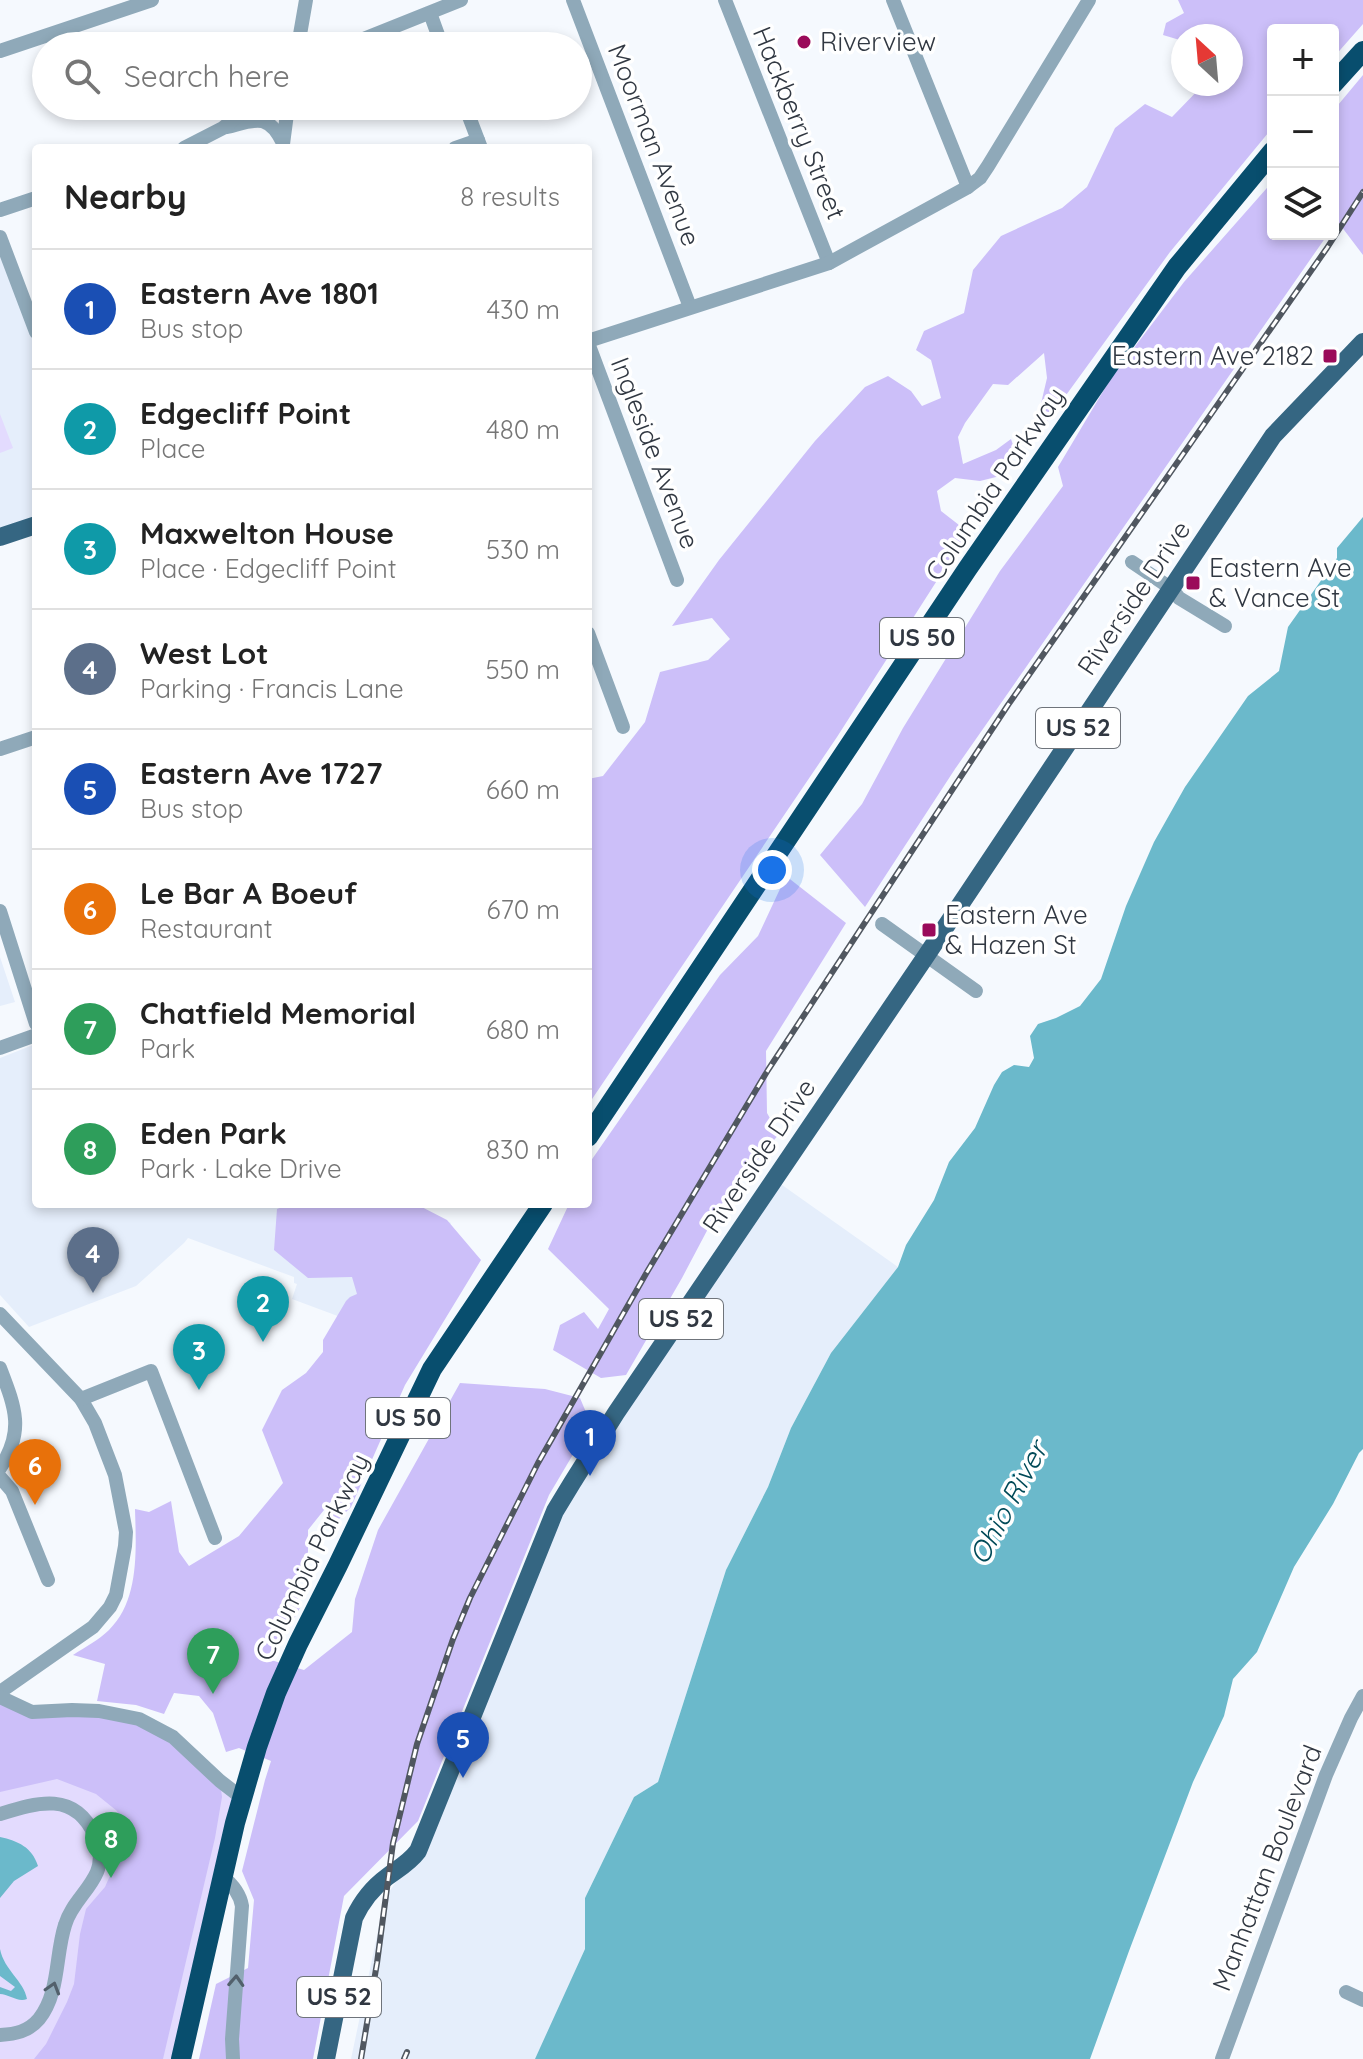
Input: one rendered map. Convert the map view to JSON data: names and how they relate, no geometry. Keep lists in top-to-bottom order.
{
  "streets": {
    "highway": ["Columbia Parkway", "US 50"],
    "main road": ["Riverside Drive", "US 52"],
    "street": [
      "Hackberry Street",
      "Moorman Avenue",
      "Ingleside Avenue",
      "Manhattan Boulevard"
    ]
  },
  "water": ["Ohio River"],
  "places": {
    "other": ["Riverview"],
    "transit": ["Eastern Ave 2182", "Eastern Ave & Vance St", "Eastern Ave & Hazen St"]
  },
  "north": "top left",
  "page": {
    "map_buttons": ["+", "−"],
    "search": "Search here",
    "heading": ["Nearby", "8 results"],
    "list": [
      {
        "mark": "1",
        "name": "Eastern Ave 1801",
        "note": "Bus stop",
        "value": "430 m"
      },
      {
        "mark": "2",
        "name": "Edgecliff Point",
        "note": "Place",
        "value": "480 m"
      },
      {
        "mark": "3",
        "name": "Maxwelton House",
        "note": "Place · Edgecliff Point",
        "value": "530 m"
      },
      {
        "mark": "4",
        "name": "West Lot",
        "note": "Parking · Francis Lane",
        "value": "550 m"
      },
      {
        "mark": "5",
        "name": "Eastern Ave 1727",
        "note": "Bus stop",
        "value": "660 m"
      },
      {
        "mark": "6",
        "name": "Le Bar A Boeuf",
        "note": "Restaurant",
        "value": "670 m"
      },
      {
        "mark": "7",
        "name": "Chatfield Memorial",
        "note": "Park",
        "value": "680 m"
      },
      {
        "mark": "8",
        "name": "Eden Park",
        "note": "Park · Lake Drive",
        "value": "830 m"
      }
    ],
    "pins": [
      "4",
      "2",
      "3",
      "1",
      "6",
      "7",
      "5",
      "8"
    ]
  }
}
